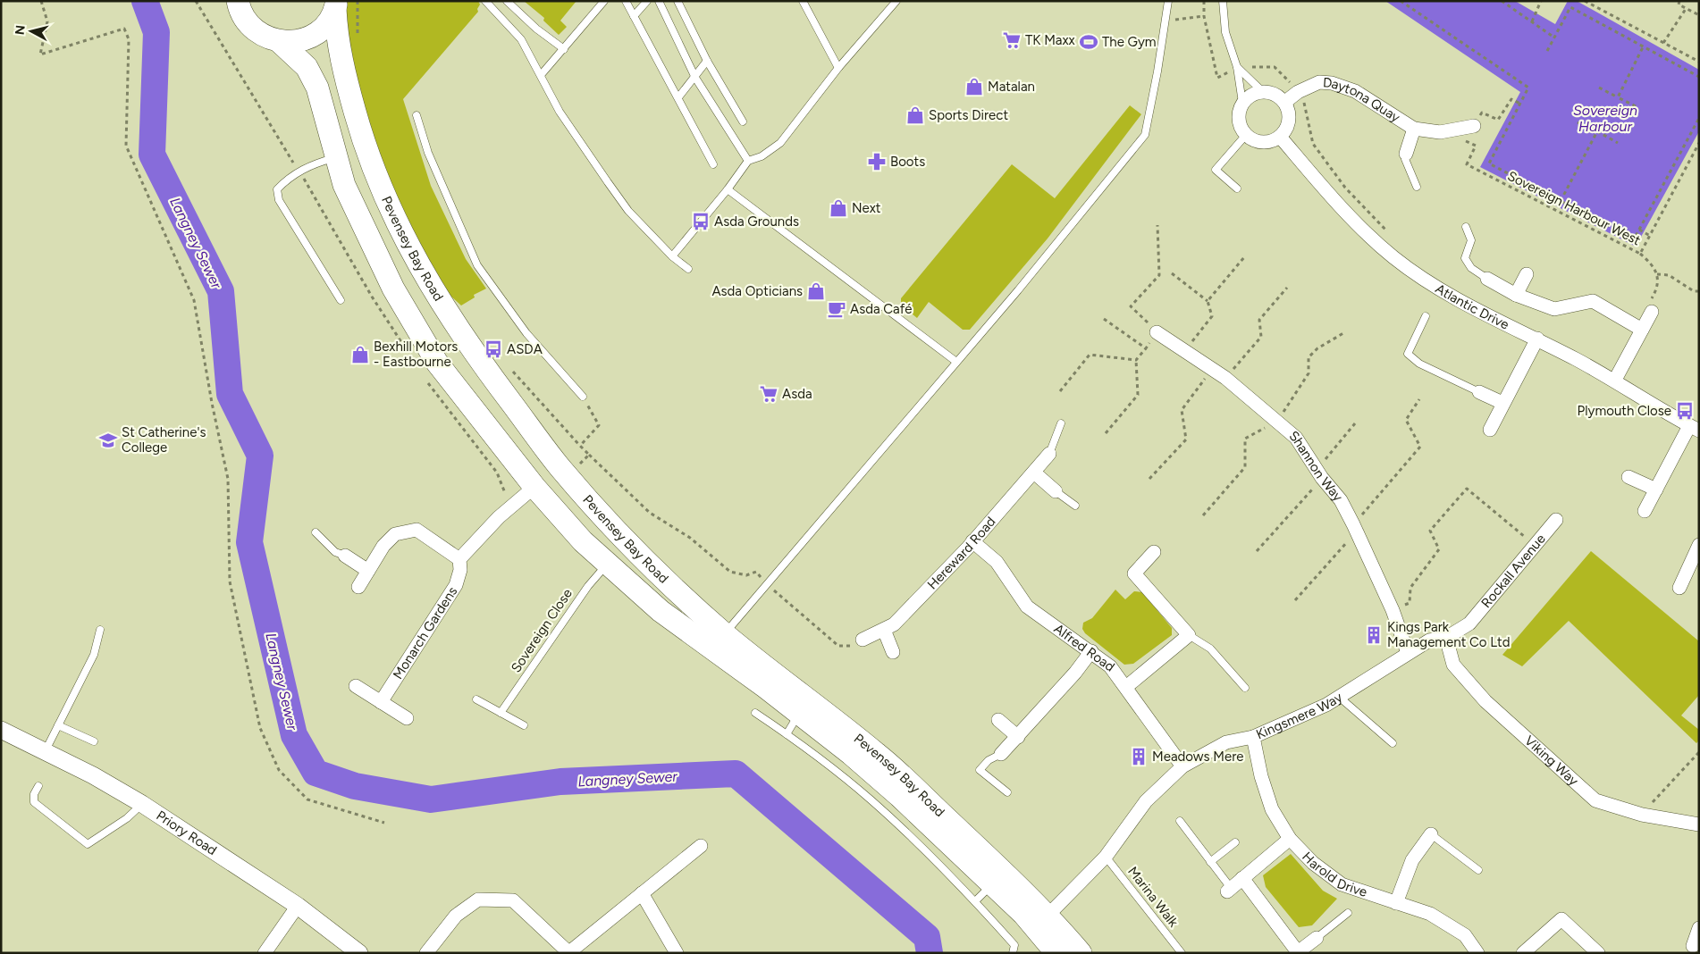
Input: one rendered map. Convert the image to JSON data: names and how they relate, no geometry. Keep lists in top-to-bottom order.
{
  "streets": {
    "main road": ["Pevensey Bay Road"],
    "street": [
      "Daytona Quay",
      "Atlantic Drive",
      "Shannon Way",
      "Hereward Road",
      "Rockall Avenue",
      "Monarch Gardens",
      "Alfred Road",
      "Kingsmere Way",
      "Viking Way",
      "Priory Road",
      "Harold Drive"
    ],
    "lane": ["Sovereign Close", "Marina Walk"],
    "path": ["Sovereign Harbour West"]
  },
  "crossings": [
    ["Daytona Quay", "Atlantic Drive"],
    ["Pevensey Bay Road", "Sovereign Close"],
    ["Pevensey Bay Road", "Kingsmere Way"],
    ["Shannon Way", "Kingsmere Way"],
    ["Hereward Road", "Alfred Road"],
    ["Rockall Avenue", "Kingsmere Way"],
    ["Rockall Avenue", "Viking Way"],
    ["Alfred Road", "Kingsmere Way"],
    ["Kingsmere Way", "Viking Way"],
    ["Kingsmere Way", "Harold Drive"],
    ["Kingsmere Way", "Marina Walk"]
  ],
  "water": ["Sovereign Harbour", "Langney Sewer"],
  "places": {
    "supermarket": ["TK Maxx", "Asda"],
    "sports": ["The Gym"],
    "shop": [
      "Matalan",
      "Sports Direct",
      "Next",
      "Asda Opticians",
      "Bexhill Motors - Eastbourne"
    ],
    "pharmacy": ["Boots"],
    "bus stop": ["Asda Grounds", "ASDA", "Plymouth Close"],
    "cafe": ["Asda Café"],
    "school or university": ["St Catherine's College"],
    "building": ["Kings Park Management Co Ltd", "Meadows Mere"]
  },
  "north": "left"
}
